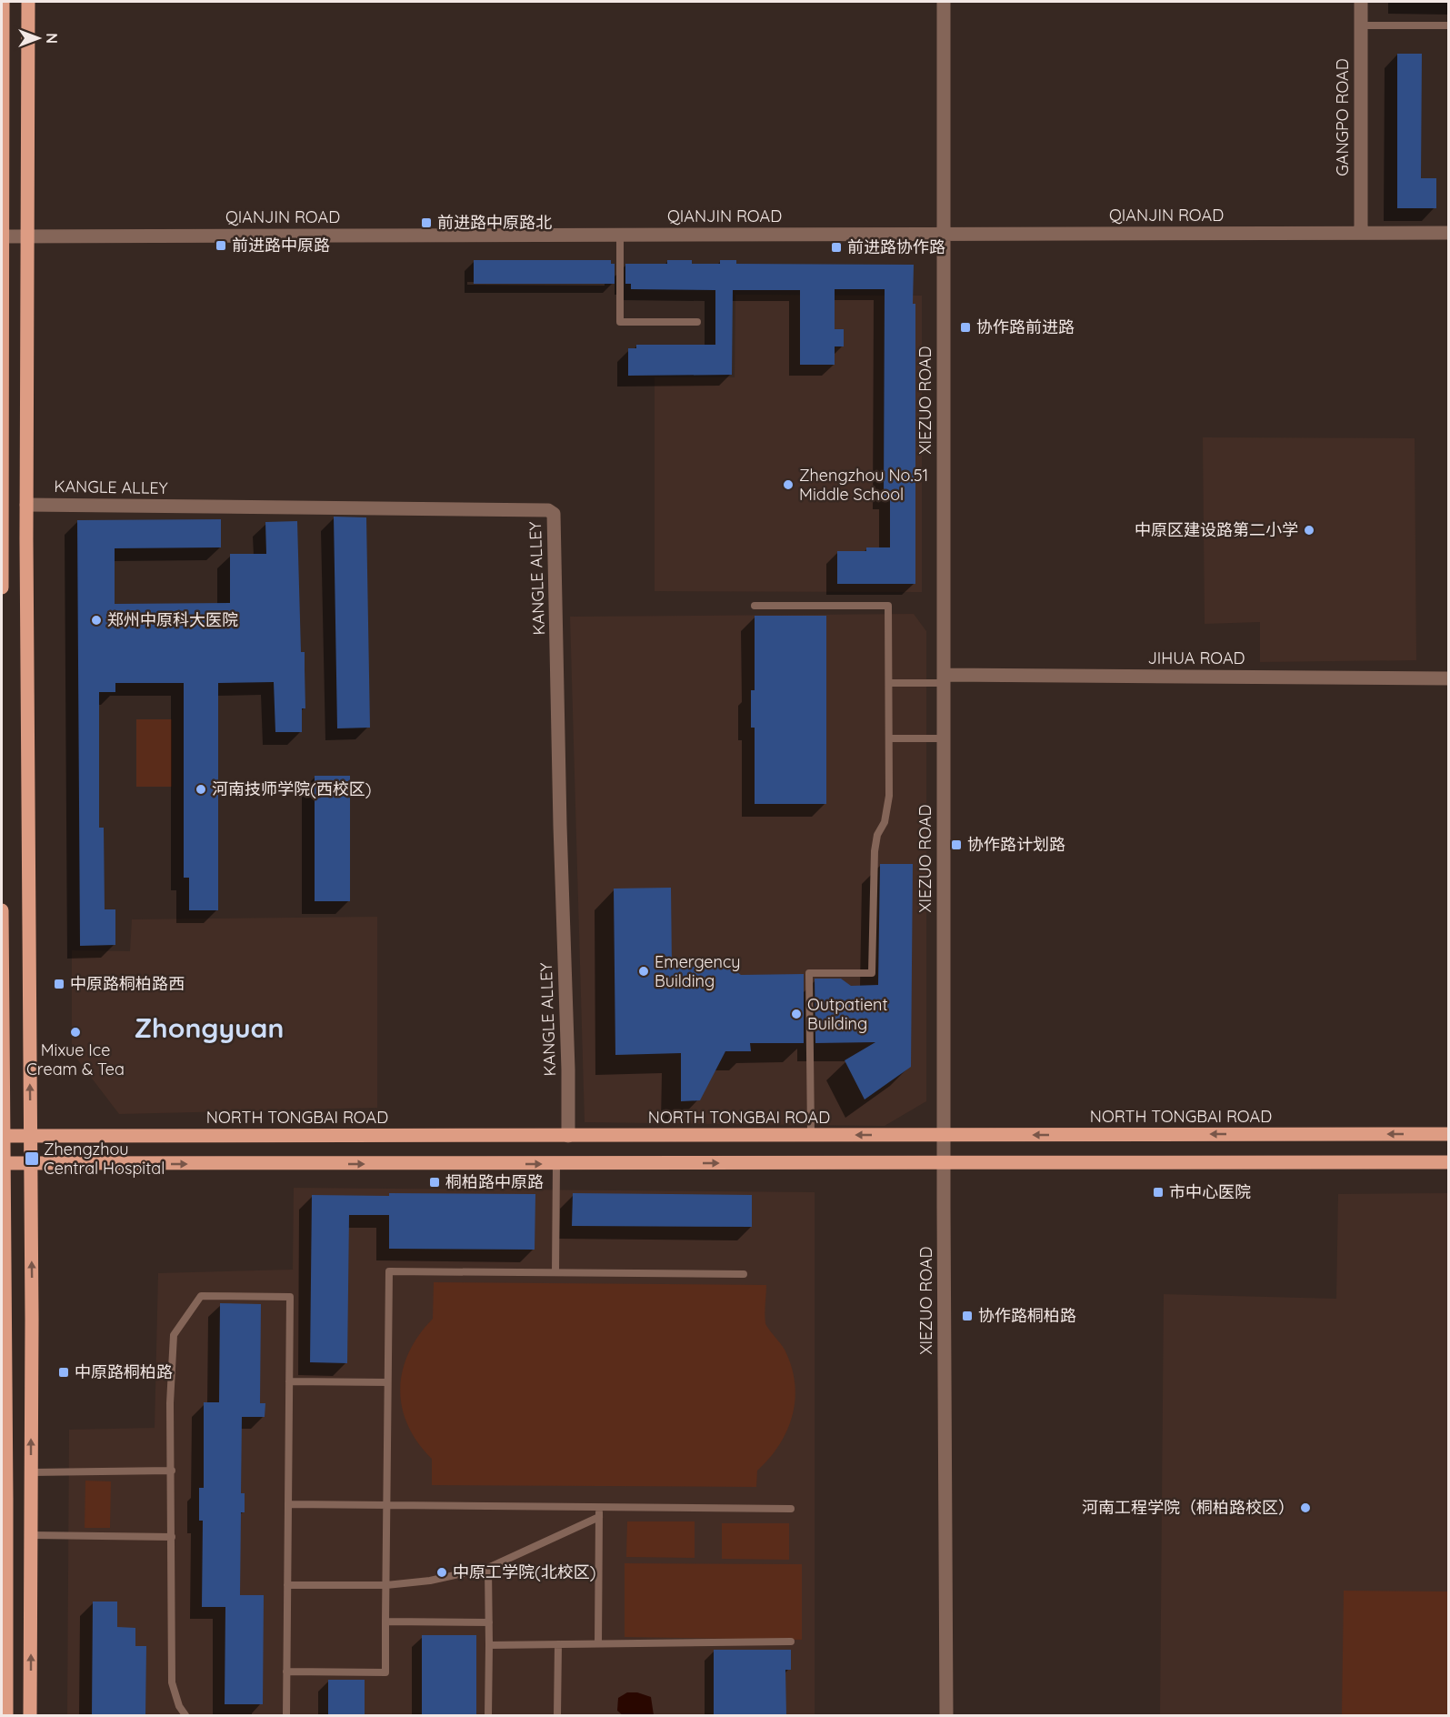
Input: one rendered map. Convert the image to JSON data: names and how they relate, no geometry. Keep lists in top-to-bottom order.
{
  "streets": {
    "main road": ["NORTH TONGBAI ROAD"],
    "street": [
      "GANGPO ROAD",
      "QIANJIN ROAD",
      "XIEZUO ROAD",
      "KANGLE ALLEY",
      "JIHUA ROAD"
    ]
  },
  "crossings": [
    ["GANGPO ROAD", "QIANJIN ROAD"],
    ["QIANJIN ROAD", "XIEZUO ROAD"],
    ["XIEZUO ROAD", "JIHUA ROAD"],
    ["XIEZUO ROAD", "NORTH TONGBAI ROAD"],
    ["KANGLE ALLEY", "NORTH TONGBAI ROAD"]
  ],
  "districts": ["Zhongyuan"],
  "places": {
    "transit": [
      "前进路中原路北",
      "前进路中原路",
      "前进路协作路",
      "协作路前进路",
      "协作路计划路",
      "中原路桐柏路西",
      "Zhengzhou Central Hospital",
      "桐柏路中原路",
      "市中心医院",
      "协作路桐柏路",
      "中原路桐柏路"
    ],
    "other": [
      "Zhengzhou No.51 Middle School",
      "中原区建设路第二小学",
      "郑州中原科大医院",
      "河南技师学院(西校区)",
      "Emergency Building",
      "Outpatient Building",
      "Mixue Ice Cream & Tea",
      "河南工程学院（桐柏路校区）",
      "中原工学院(北校区)"
    ]
  },
  "north": "right"
}
